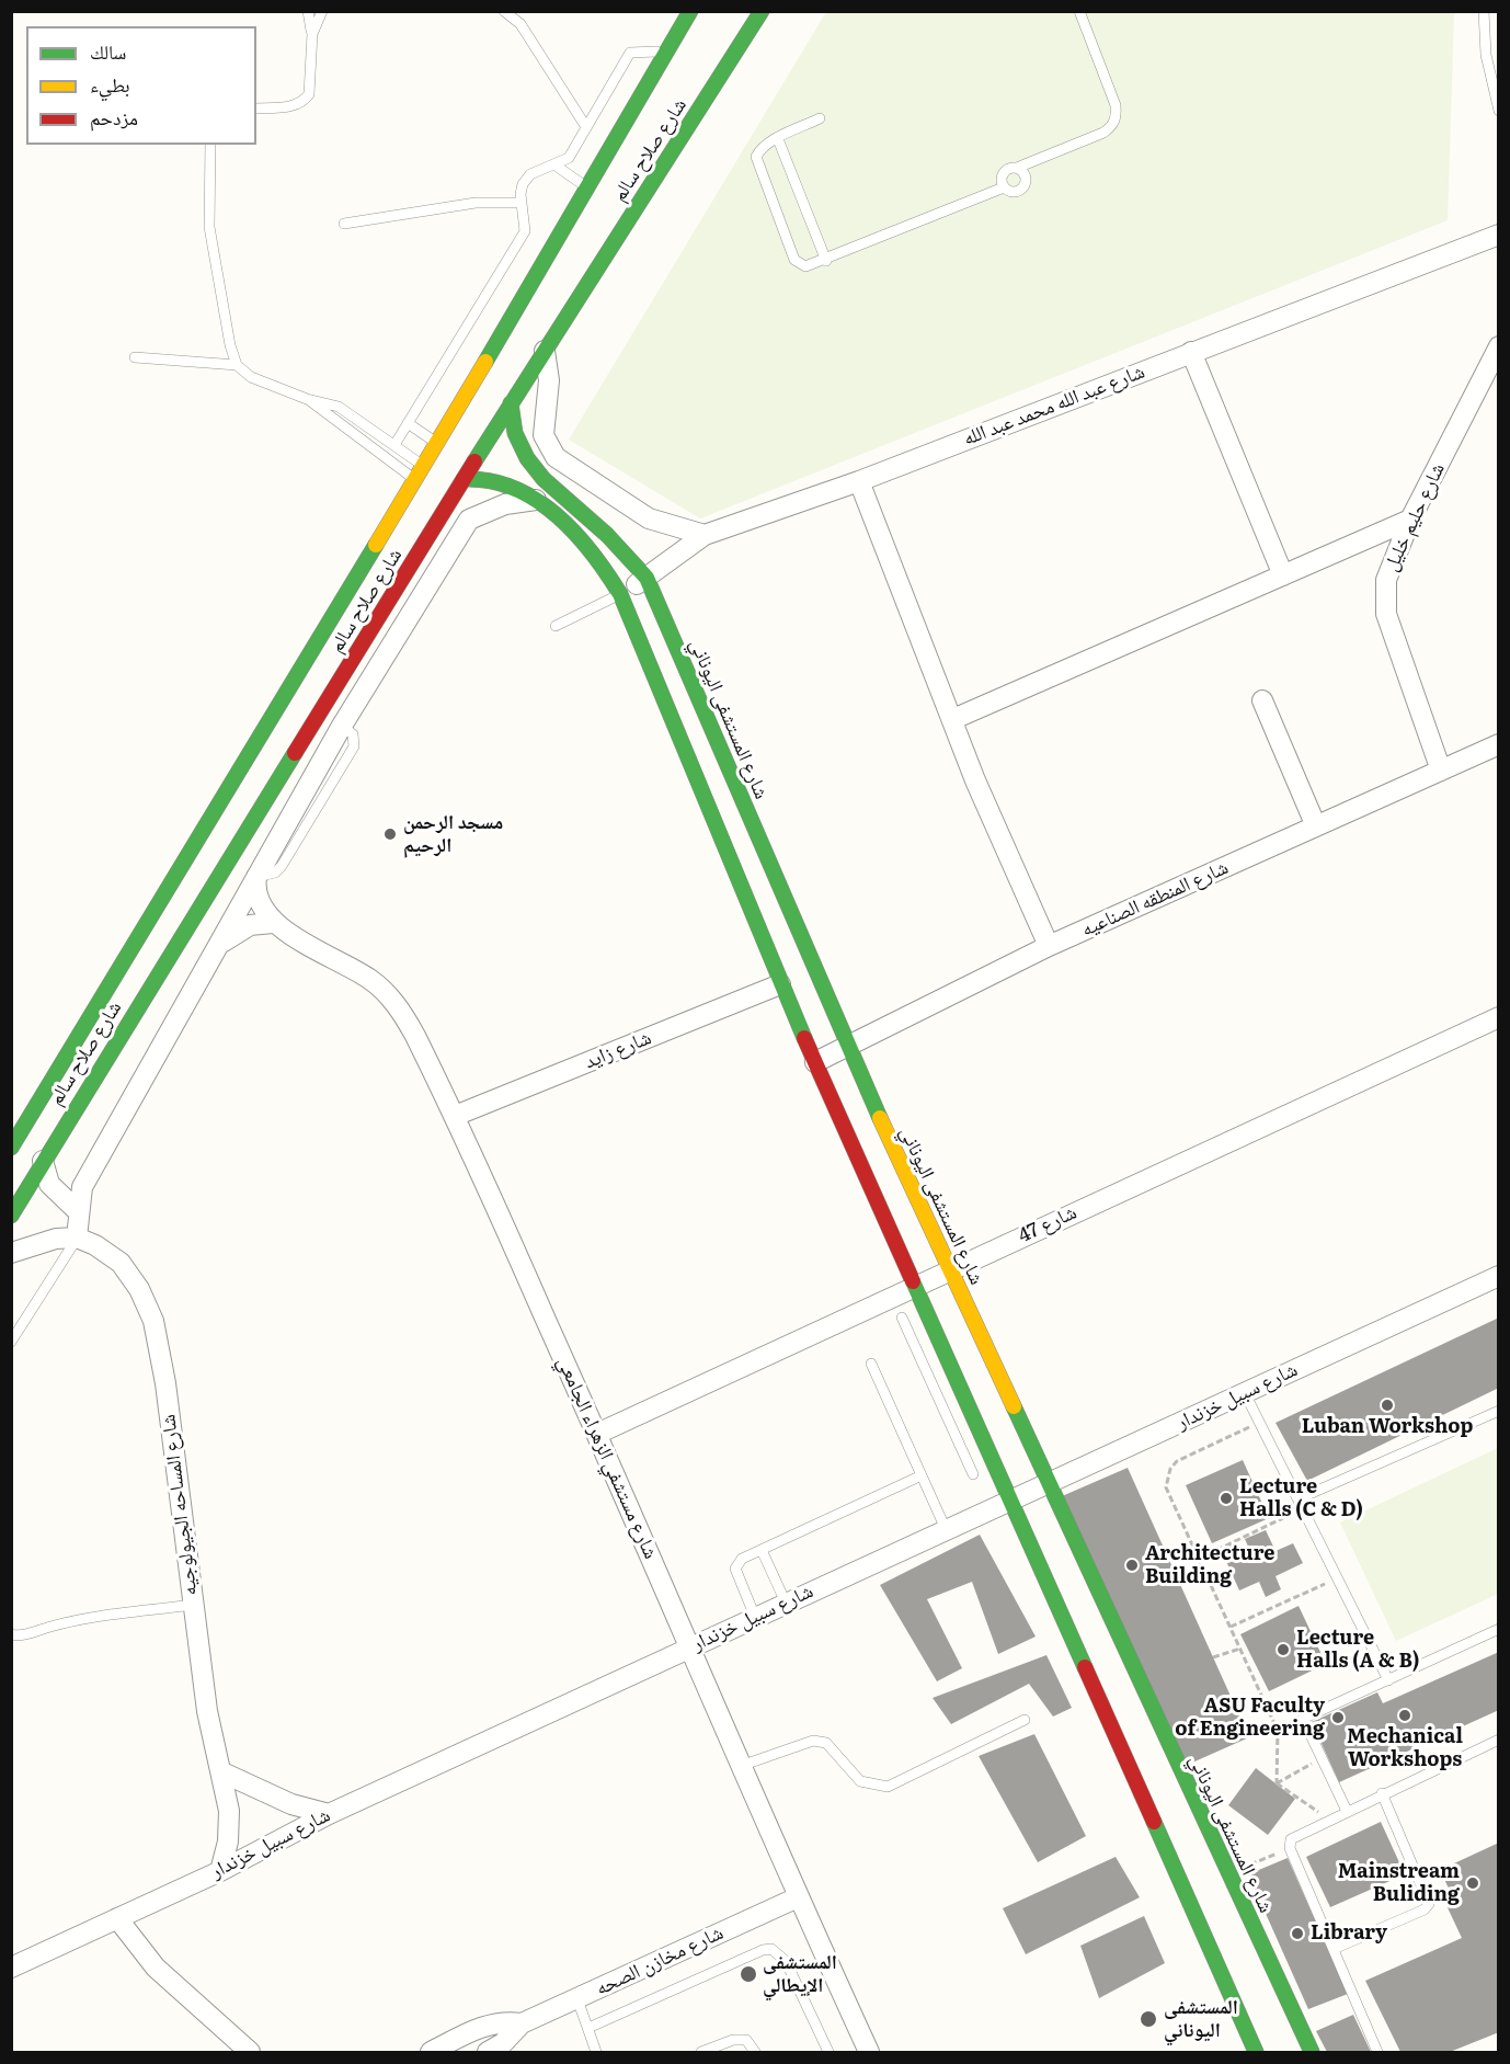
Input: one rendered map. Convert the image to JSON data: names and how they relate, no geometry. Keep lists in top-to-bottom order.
{
  "streets": {
    "main road": ["شارع صلاح سالم", "شارع المستشفى اليوناني"],
    "street": [
      "شارع عبد الله محمد عبد الله",
      "شارع حليم خليل",
      "شارع المنطقه الصناعيه",
      "شارع زايد",
      "شارع 47",
      "شارع سبيل خزندار",
      "شارع مستشفي الزهراء الجامعي",
      "شارع المساحه الجيولوجيه",
      "شارع مخازن الصحه"
    ]
  },
  "crossings": [
    ["شارع صلاح سالم", "شارع المستشفى اليوناني"],
    ["شارع عبد الله محمد عبد الله", "شارع المستشفى اليوناني"],
    ["شارع حليم خليل", "شارع المنطقه الصناعيه"],
    ["شارع المستشفى اليوناني", "شارع المنطقه الصناعيه"],
    ["شارع المستشفى اليوناني", "شارع 47"],
    ["شارع المستشفى اليوناني", "شارع سبيل خزندار"],
    ["شارع زايد", "شارع مستشفي الزهراء الجامعي"],
    ["شارع 47", "شارع مستشفي الزهراء الجامعي"],
    ["شارع سبيل خزندار", "شارع مستشفي الزهراء الجامعي"],
    ["شارع سبيل خزندار", "شارع المساحه الجيولوجيه"],
    ["شارع مستشفي الزهراء الجامعي", "شارع مخازن الصحه"]
  ],
  "places": [
    "مسجد الرحمن الرحيم",
    "Luban Workshop",
    "Lecture Halls (C & D)",
    "Architecture Building",
    "Lecture Halls (A & B)",
    "Mechanical Workshops",
    "ASU Faculty of Engineering",
    "Mainstream Buliding",
    "Library",
    "المستشفى الإيطالي",
    "المستشفى اليوناني"
  ],
  "legend": ["سالك", "بطيء", "مزدحم"]
}
